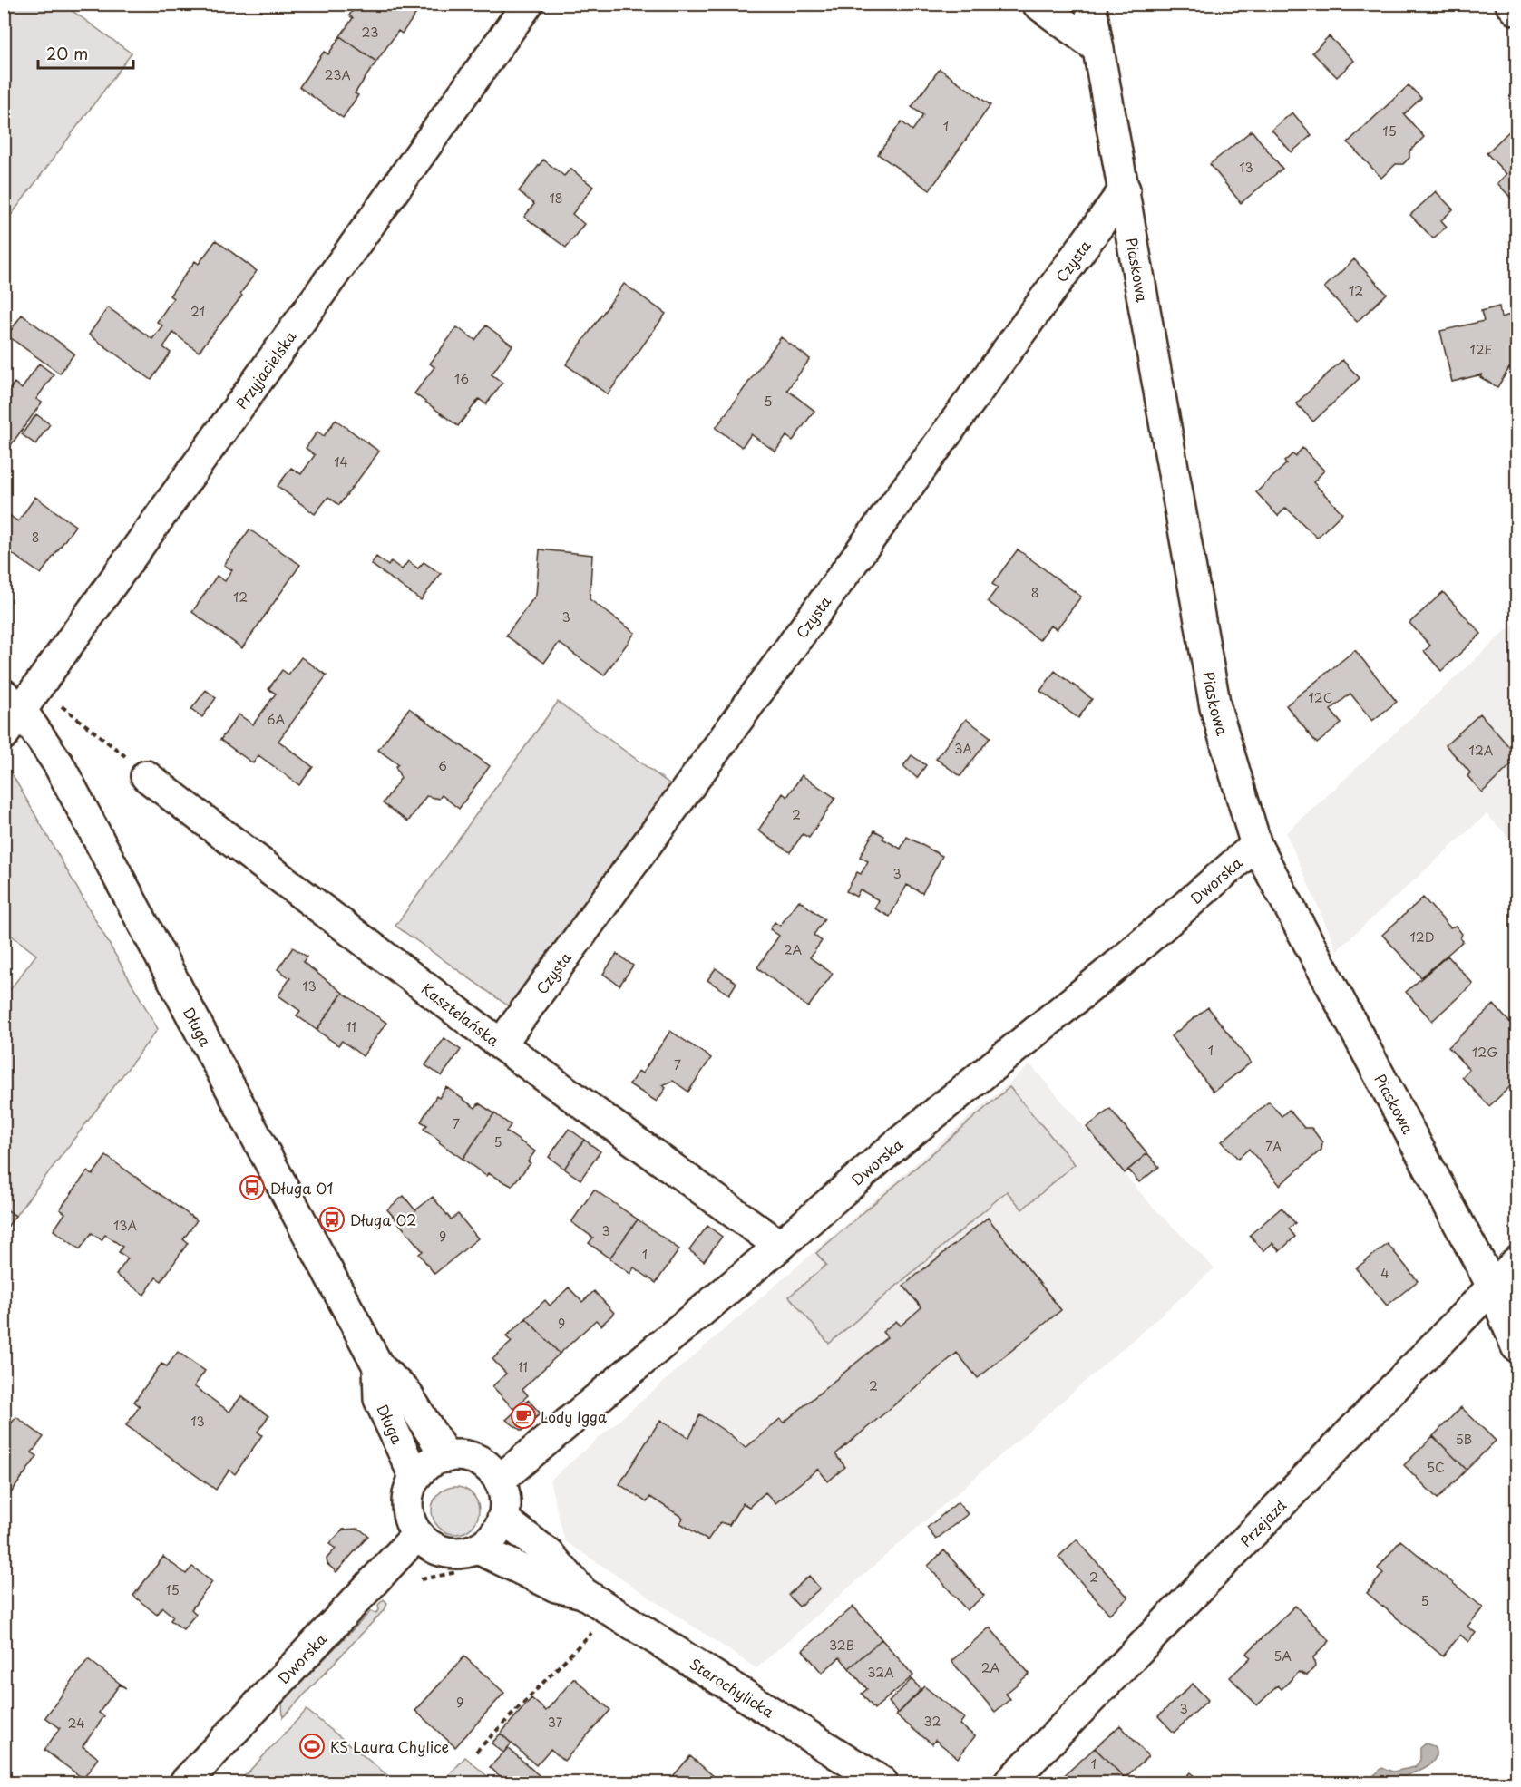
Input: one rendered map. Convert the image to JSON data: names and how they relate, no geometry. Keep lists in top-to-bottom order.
{
  "streets": {
    "street": [
      "Czysta",
      "Piaskowa",
      "Przyjacielska",
      "Dworska",
      "Kasztelańska",
      "Długa",
      "Przejazd",
      "Starochylicka"
    ]
  },
  "crossings": [
    ["Czysta", "Piaskowa"],
    ["Czysta", "Kasztelańska"],
    ["Piaskowa", "Dworska"],
    ["Piaskowa", "Przejazd"],
    ["Przyjacielska", "Długa"],
    ["Dworska", "Kasztelańska"],
    ["Dworska", "Długa"],
    ["Dworska", "Starochylicka"],
    ["Długa", "Starochylicka"]
  ],
  "places": {
    "bus stop": ["Długa 01", "Długa 02"],
    "cafe": ["Lody Igga"],
    "sports": ["KS Laura Chylice"]
  },
  "house_numbers": [
    "23",
    "23A",
    "1",
    "15",
    "13",
    "18",
    "12",
    "21",
    "12E",
    "16",
    "5",
    "14",
    "8",
    "8",
    "12",
    "3",
    "12C",
    "6A",
    "3A",
    "12A",
    "6",
    "2",
    "3",
    "12D",
    "2A",
    "13",
    "11",
    "1",
    "12G",
    "7",
    "7",
    "5",
    "7A",
    "13A",
    "3",
    "9",
    "1",
    "4",
    "9",
    "11",
    "2",
    "13",
    "5B",
    "5C",
    "2",
    "15",
    "5",
    "32B",
    "5A",
    "2A",
    "32A",
    "9",
    "3",
    "32",
    "37",
    "24",
    "1"
  ],
  "scale_bar": "20 m"
}
